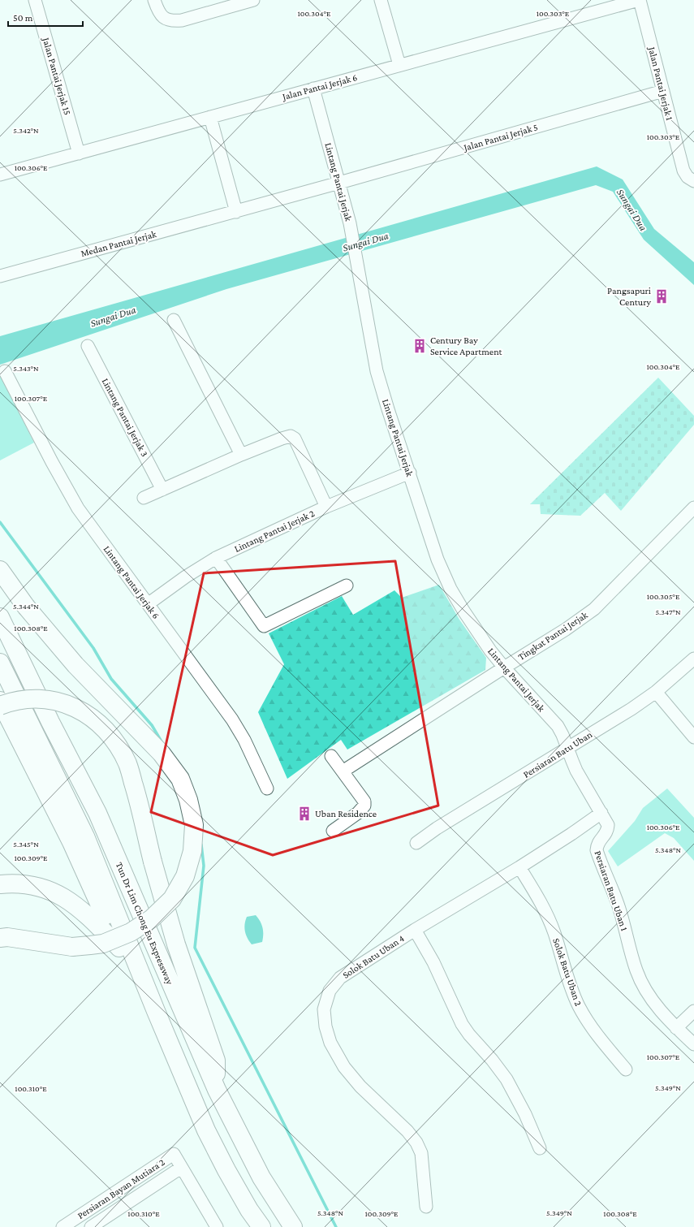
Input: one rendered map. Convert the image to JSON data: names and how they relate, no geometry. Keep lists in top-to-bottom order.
{
  "streets": {
    "highway": ["Tun Dr Lim Chong Eu Expressway"],
    "street": [
      "Jalan Pantai Jerjak 15",
      "Jalan Pantai Jerjak 1",
      "Jalan Pantai Jerjak 6",
      "Jalan Pantai Jerjak 5",
      "Lintang Pantai Jerjak",
      "Medan Pantai Jerjak",
      "Lintang Pantai Jerjak 3",
      "Lintang Pantai Jerjak 2",
      "Lintang Pantai Jerjak 6",
      "Tingkat Pantai Jerjak",
      "Persiaran Batu Uban",
      "Persiaran Batu Uban 1",
      "Solok Batu Uban 4",
      "Solok Batu Uban 2",
      "Persiaran Bayan Mutiara 2"
    ]
  },
  "crossings": [
    ["Jalan Pantai Jerjak 15", "Jalan Pantai Jerjak 6"],
    ["Jalan Pantai Jerjak 1", "Jalan Pantai Jerjak 6"],
    ["Jalan Pantai Jerjak 1", "Jalan Pantai Jerjak 5"],
    ["Jalan Pantai Jerjak 6", "Lintang Pantai Jerjak"],
    ["Jalan Pantai Jerjak 5", "Lintang Pantai Jerjak"],
    ["Jalan Pantai Jerjak 5", "Medan Pantai Jerjak"],
    ["Lintang Pantai Jerjak", "Medan Pantai Jerjak"],
    ["Lintang Pantai Jerjak", "Lintang Pantai Jerjak 2"],
    ["Lintang Pantai Jerjak", "Tingkat Pantai Jerjak"],
    ["Lintang Pantai Jerjak", "Persiaran Batu Uban"],
    ["Lintang Pantai Jerjak", "Persiaran Batu Uban 1"],
    ["Lintang Pantai Jerjak 2", "Lintang Pantai Jerjak 6"],
    ["Persiaran Batu Uban", "Persiaran Batu Uban 1"],
    ["Persiaran Batu Uban 1", "Solok Batu Uban 4"],
    ["Solok Batu Uban 4", "Solok Batu Uban 2"]
  ],
  "water": ["Sungai Dua"],
  "places": {
    "building": ["Pangsapuri Century", "Century Bay Service Apartment", "Uban Residence"]
  },
  "scale_bar": "50 m",
  "coordinates": [
    "100.304°E",
    "100.303°E",
    "5.342°N",
    "100.306°E",
    "5.343°N",
    "100.307°E",
    "100.305°E",
    "5.344°N",
    "5.347°N",
    "100.308°E",
    "5.345°N",
    "5.348°N",
    "100.309°E",
    "5.349°N",
    "100.310°E"
  ]
}
